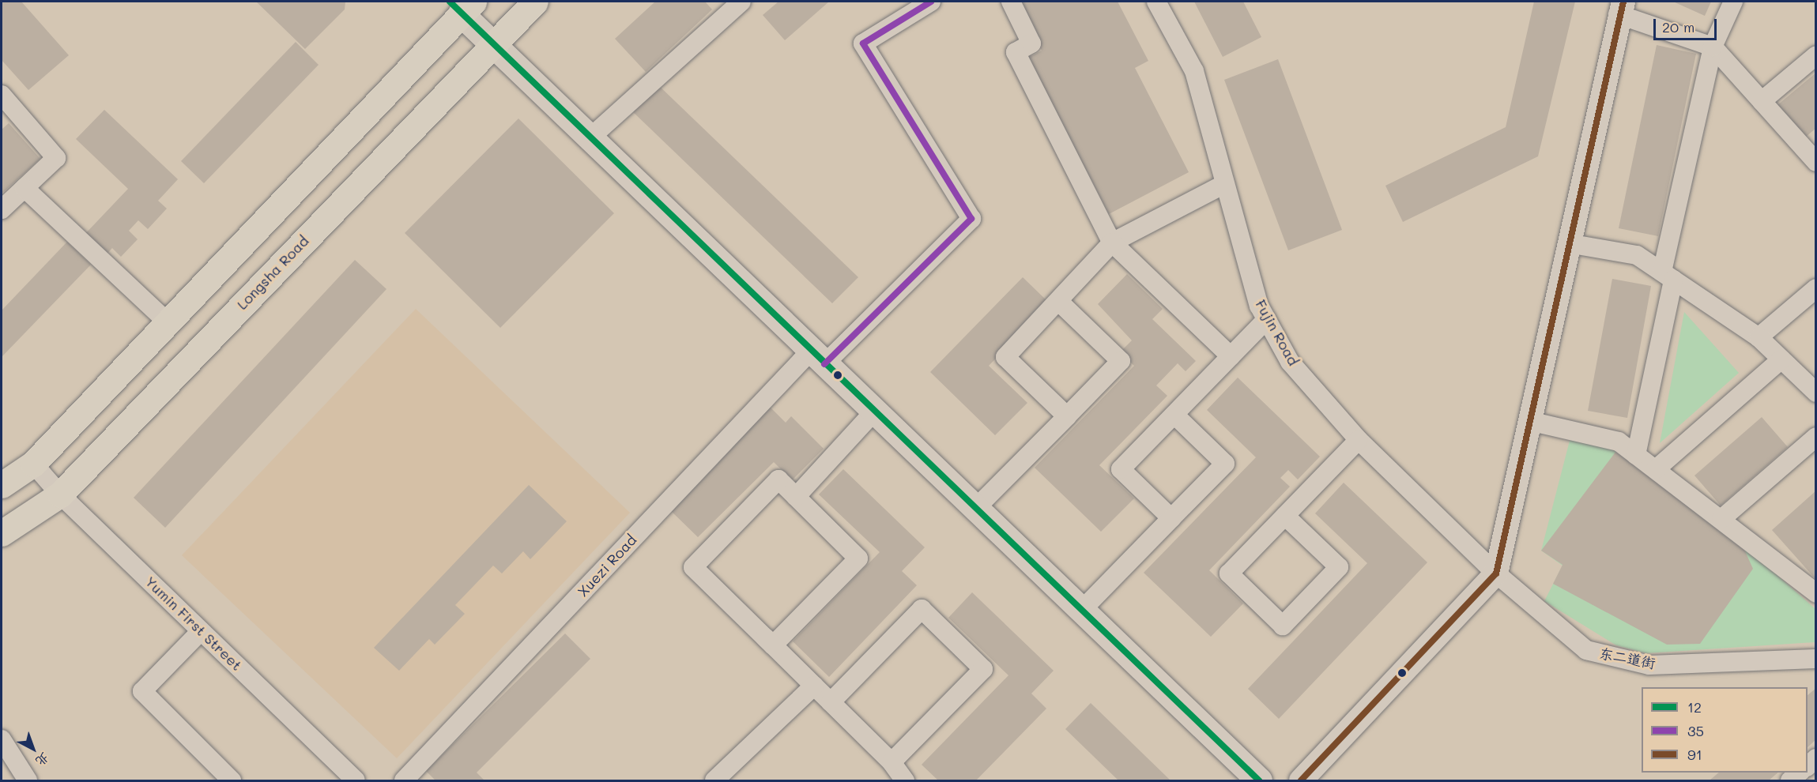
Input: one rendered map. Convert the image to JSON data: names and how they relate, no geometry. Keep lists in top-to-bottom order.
{
  "streets": {
    "main road": ["Longsha Road"],
    "street": [
      "Fujin Road",
      "Xuezi Road",
      "Yumin First Street",
      "东二道街"
    ]
  },
  "crossings": [
    ["Longsha Road", "Yumin First Street"],
    ["Fujin Road", "东二道街"]
  ],
  "lines": ["transit line 12", "transit line 35", "transit line 91"],
  "legend": ["12", "35", "91"],
  "scale_bar": "20 m",
  "north": "bottom right"
}
